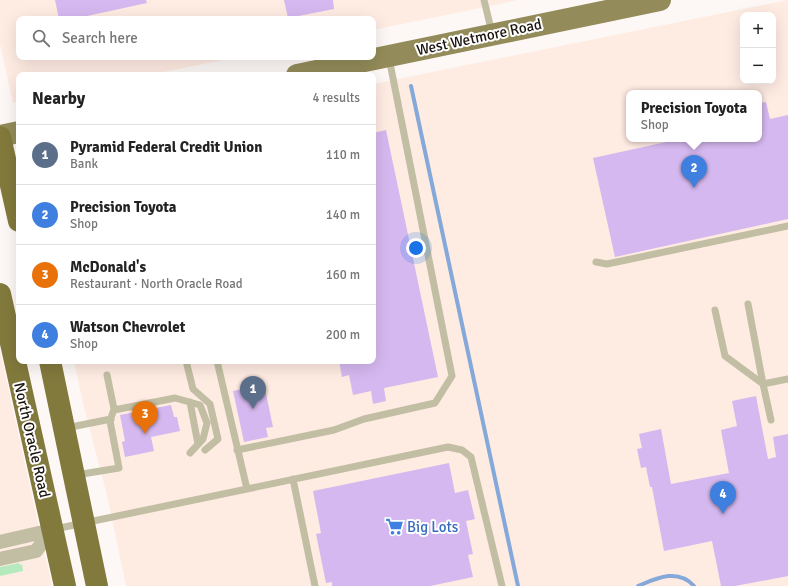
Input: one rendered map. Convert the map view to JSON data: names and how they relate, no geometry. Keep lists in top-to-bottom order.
{
  "streets": {
    "highway": ["North Oracle Road"],
    "main road": ["West Wetmore Road"]
  },
  "places": {
    "supermarket": ["Big Lots"]
  },
  "page": {
    "map_buttons": ["+", "−"],
    "search": "Search here",
    "heading": ["Nearby", "4 results"],
    "popup": ["Precision Toyota", "Shop"],
    "list": [
      {
        "mark": "1",
        "name": "Pyramid Federal Credit Union",
        "note": "Bank",
        "value": "110 m"
      },
      {
        "mark": "2",
        "name": "Precision Toyota",
        "note": "Shop",
        "value": "140 m"
      },
      {
        "mark": "3",
        "name": "McDonald's",
        "note": "Restaurant · North Oracle Road",
        "value": "160 m"
      },
      {
        "mark": "4",
        "name": "Watson Chevrolet",
        "note": "Shop",
        "value": "200 m"
      }
    ],
    "pins": [
      "2",
      "1",
      "3",
      "4"
    ]
  }
}
